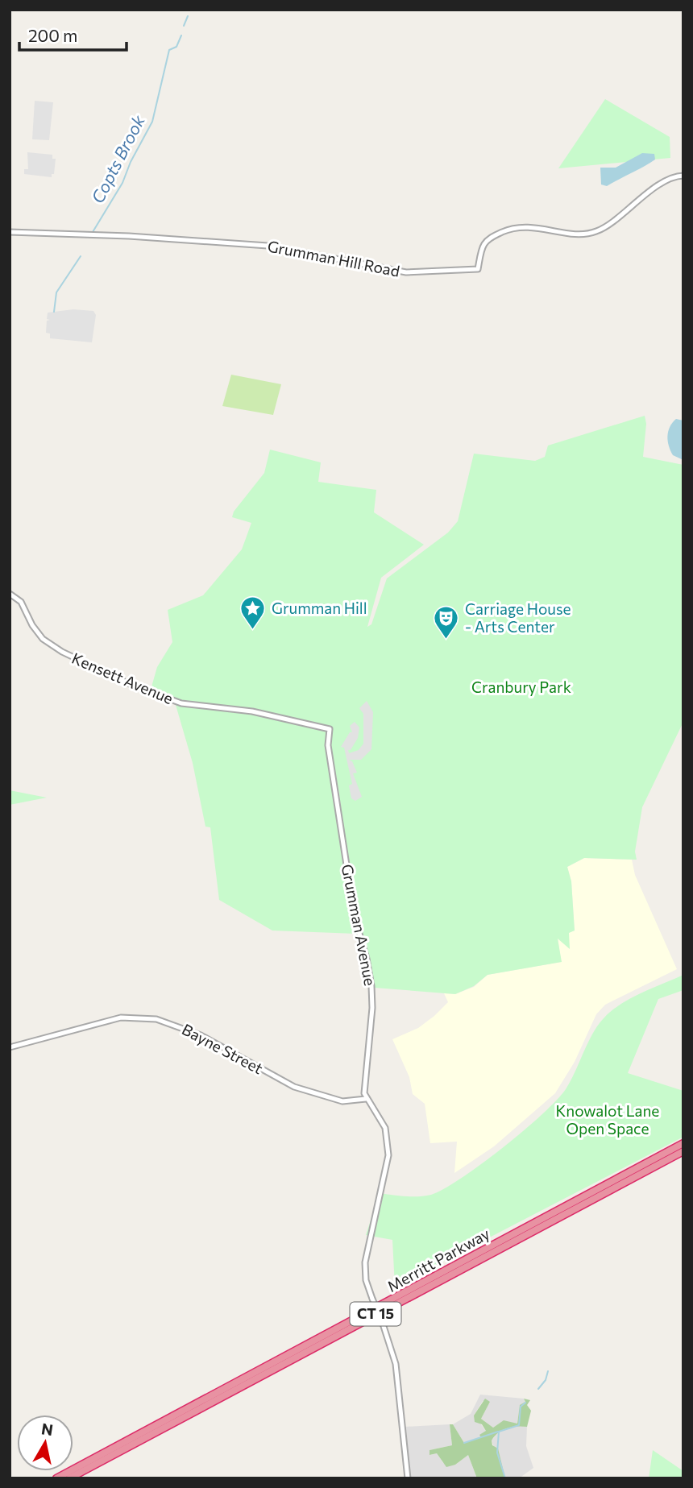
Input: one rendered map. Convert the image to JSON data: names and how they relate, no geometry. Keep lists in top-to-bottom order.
{
  "streets": {
    "highway": ["Merritt Parkway", "CT 15"],
    "street": [
      "Grumman Hill Road",
      "Kensett Avenue",
      "Grumman Avenue",
      "Bayne Street"
    ]
  },
  "crossings": [
    ["Kensett Avenue", "Grumman Avenue"],
    ["Grumman Avenue", "Bayne Street"]
  ],
  "water": ["Copts Brook"],
  "parks": ["Cranbury Park", "Knowalot Lane Open Space"],
  "places": {
    "place": ["Grumman Hill"],
    "theatre": ["Carriage House - Arts Center"]
  },
  "scale_bar": "200 m",
  "north": "top"
}
